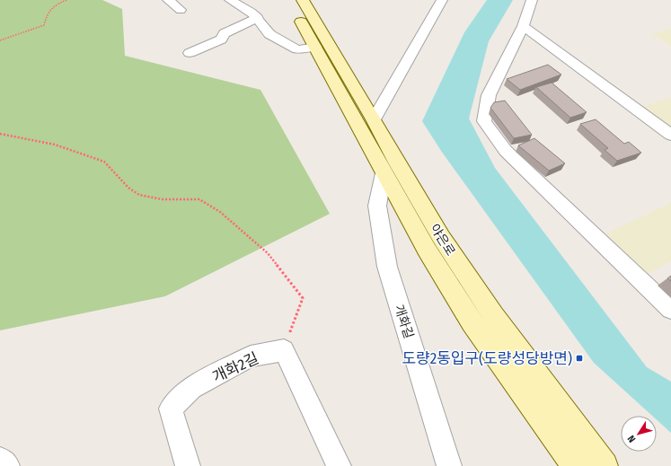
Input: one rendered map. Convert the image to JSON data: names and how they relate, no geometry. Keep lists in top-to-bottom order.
{
  "streets": {
    "street": ["야은로", "개화길", "개화2길"]
  },
  "crossings": [
    ["야은로", "개화길"]
  ],
  "places": {
    "transit": ["도량2동입구(도량성당방면)"]
  },
  "north": "bottom left"
}
